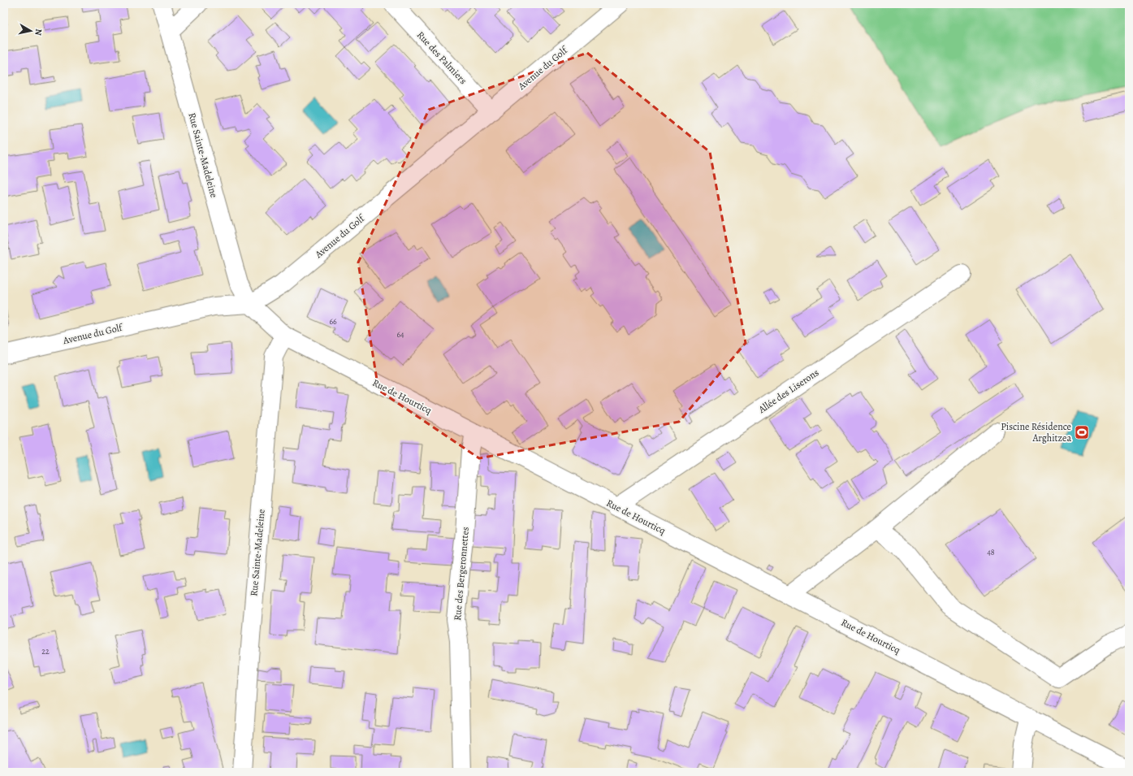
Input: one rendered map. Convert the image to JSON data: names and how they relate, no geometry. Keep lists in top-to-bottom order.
{
  "streets": {
    "street": [
      "Rue des Palmiers",
      "Avenue du Golf",
      "Rue Sainte-Madeleine",
      "Allée des Liserons",
      "Rue de Hourticq",
      "Rue des Bergeronnettes"
    ]
  },
  "crossings": [
    ["Rue des Palmiers", "Avenue du Golf"],
    ["Avenue du Golf", "Rue Sainte-Madeleine"],
    ["Avenue du Golf", "Rue de Hourticq"],
    ["Rue Sainte-Madeleine", "Rue de Hourticq"],
    ["Allée des Liserons", "Rue de Hourticq"],
    ["Rue de Hourticq", "Rue des Bergeronnettes"]
  ],
  "places": {
    "sports": ["Piscine Résidence Arghitzea"]
  },
  "house_numbers": [
    "66",
    "64",
    "48",
    "22"
  ],
  "north": "right"
}
